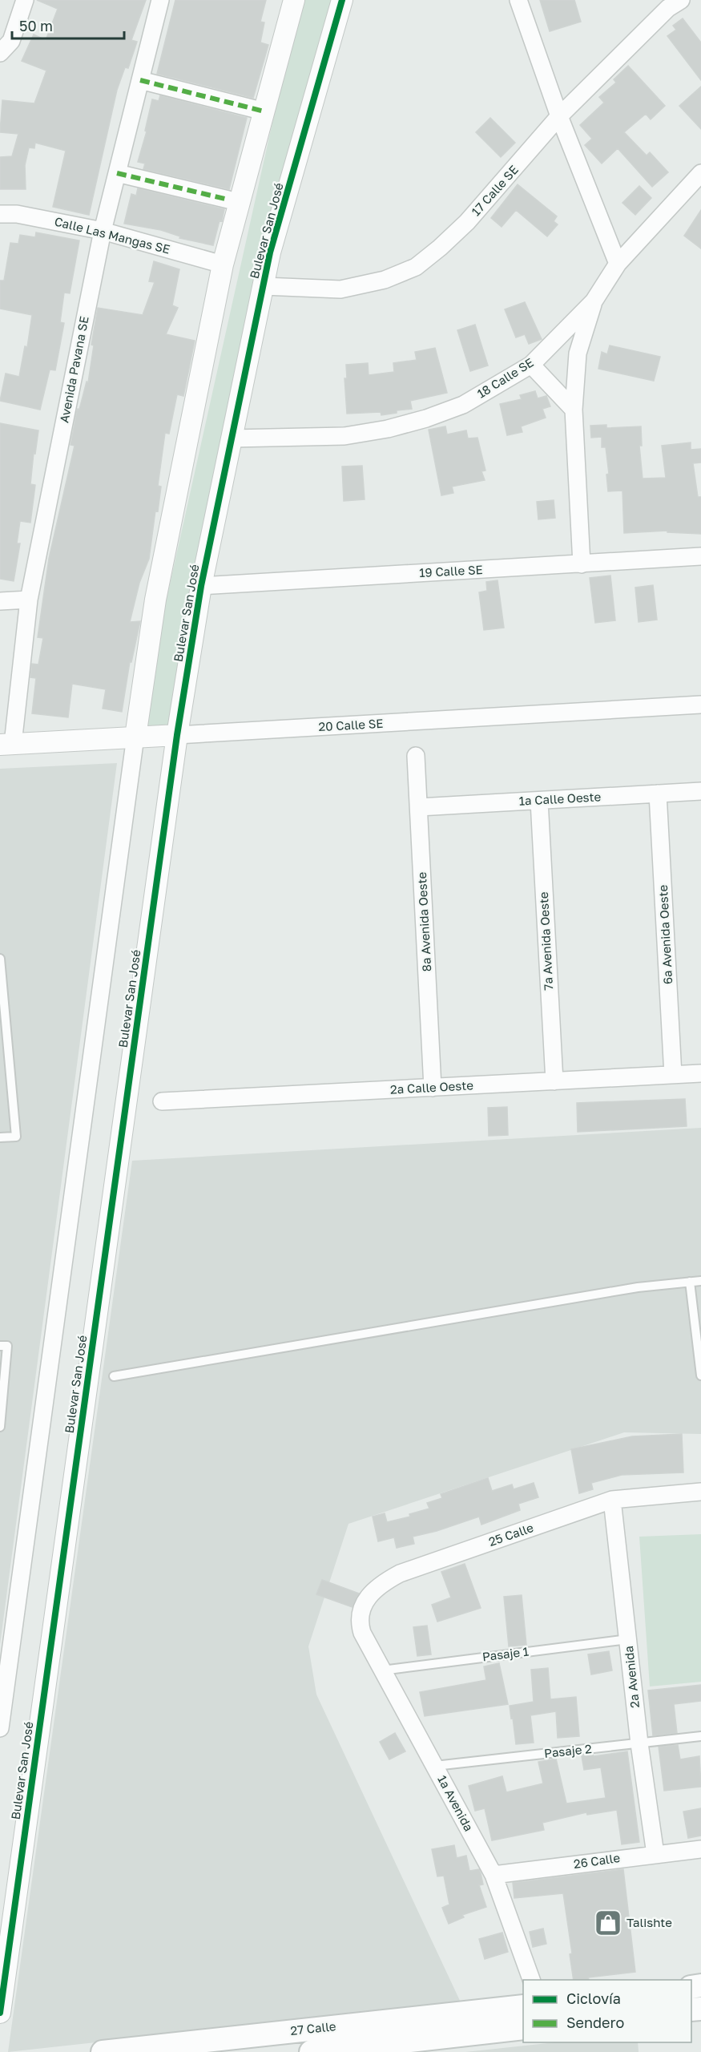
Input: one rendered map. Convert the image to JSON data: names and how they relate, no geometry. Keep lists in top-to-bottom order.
{
  "streets": {
    "main road": ["27 Calle"],
    "street": [
      "17 Calle SE",
      "Bulevar San José",
      "Calle Las Mangas SE",
      "Avenida Pavana SE",
      "18 Calle SE",
      "19 Calle SE",
      "20 Calle SE",
      "1a Calle Oeste",
      "8a Avenida Oeste",
      "6a Avenida Oeste",
      "7a Avenida Oeste",
      "2a Calle Oeste",
      "25 Calle",
      "2a Avenida",
      "1a Avenida",
      "26 Calle"
    ],
    "lane": ["Pasaje 1", "Pasaje 2"]
  },
  "crossings": [
    ["17 Calle SE", "Bulevar San José"],
    ["Bulevar San José", "18 Calle SE"],
    ["Bulevar San José", "19 Calle SE"],
    ["Bulevar San José", "20 Calle SE"],
    ["Calle Las Mangas SE", "Avenida Pavana SE"],
    ["Avenida Pavana SE", "20 Calle SE"],
    ["1a Calle Oeste", "8a Avenida Oeste"],
    ["1a Calle Oeste", "6a Avenida Oeste"],
    ["1a Calle Oeste", "7a Avenida Oeste"],
    ["8a Avenida Oeste", "2a Calle Oeste"],
    ["6a Avenida Oeste", "2a Calle Oeste"],
    ["7a Avenida Oeste", "2a Calle Oeste"],
    ["25 Calle", "2a Avenida"],
    ["25 Calle", "1a Avenida"],
    ["Pasaje 1", "2a Avenida"],
    ["Pasaje 1", "1a Avenida"],
    ["2a Avenida", "Pasaje 2"],
    ["2a Avenida", "26 Calle"],
    ["Pasaje 2", "1a Avenida"],
    ["1a Avenida", "26 Calle"]
  ],
  "places": {
    "shop": ["Talishte"]
  },
  "legend": ["Ciclovía", "Sendero"],
  "scale_bar": "50 m"
}
